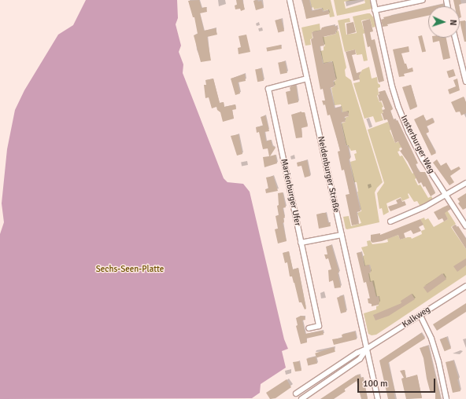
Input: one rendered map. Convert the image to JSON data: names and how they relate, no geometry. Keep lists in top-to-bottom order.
{
  "streets": {
    "street": [
      "Insterburger Weg",
      "Neidenburger Straße",
      "Marienburger Ufer",
      "Kalkweg"
    ]
  },
  "crossings": [
    ["Neidenburger Straße", "Marienburger Ufer"],
    ["Neidenburger Straße", "Kalkweg"]
  ],
  "parks": ["Sechs-Seen-Platte"],
  "scale_bar": "100 m",
  "north": "right"
}
